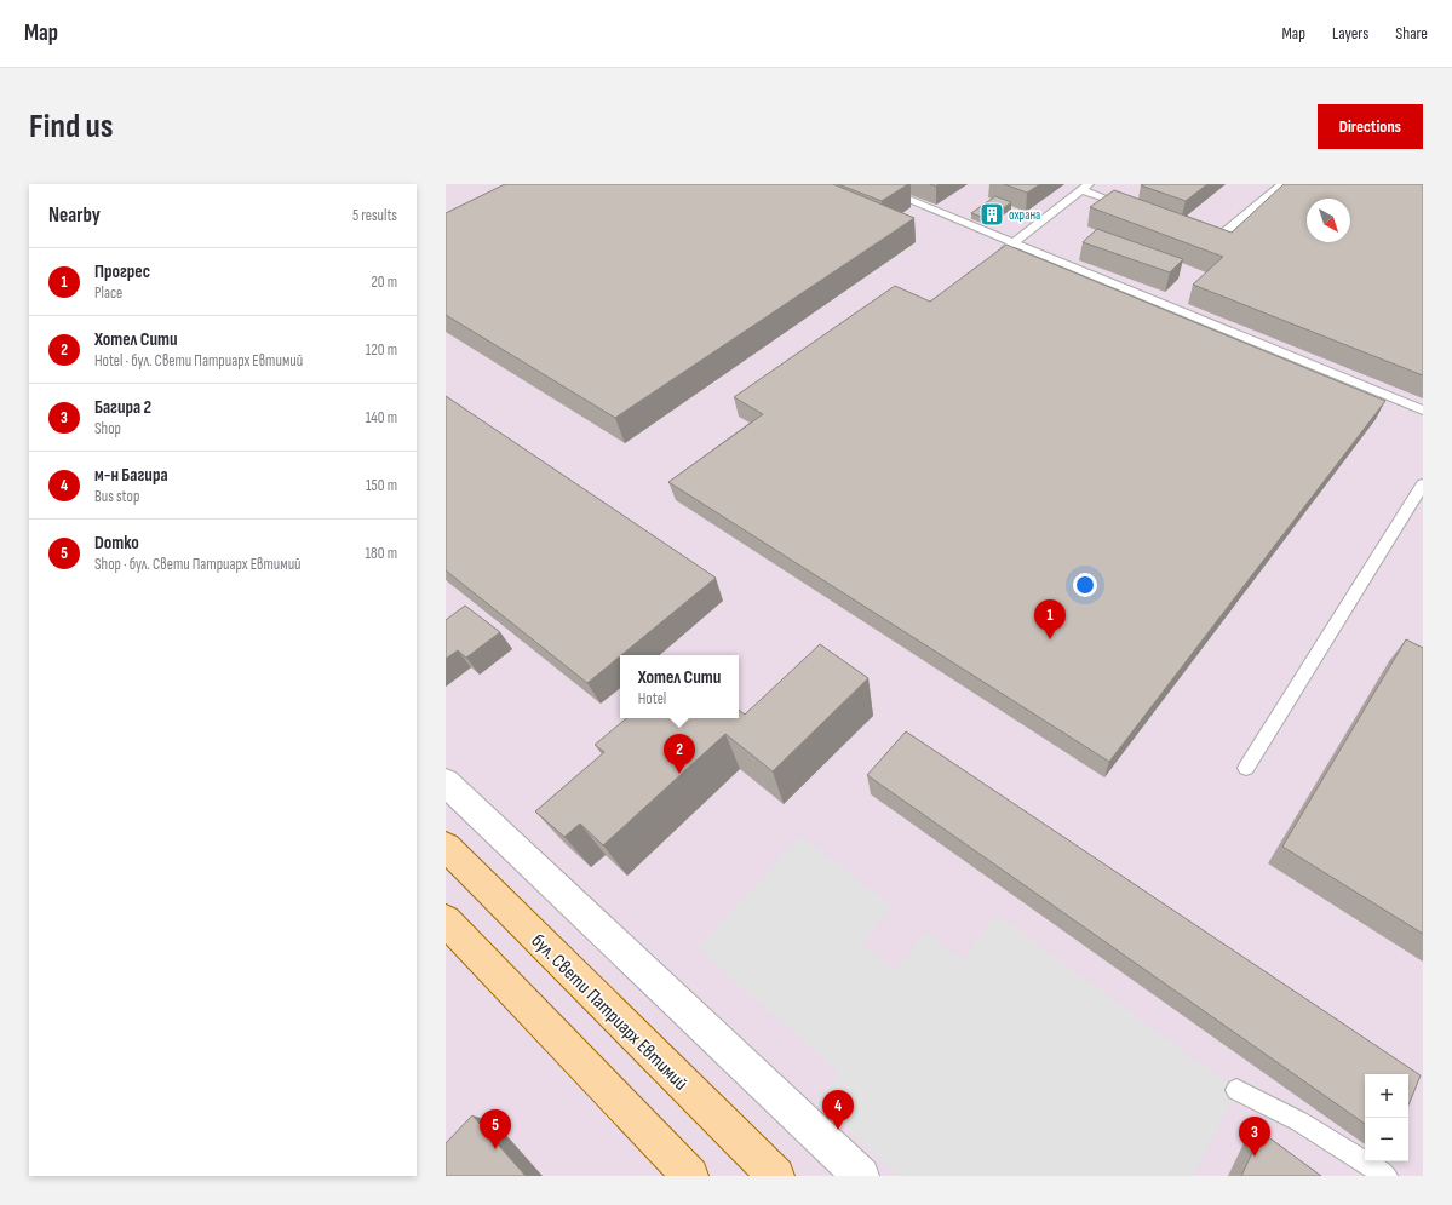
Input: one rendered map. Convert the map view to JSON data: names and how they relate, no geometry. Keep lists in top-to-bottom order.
{
  "streets": {
    "main road": ["бул. Свети Патриарх Евтимий"]
  },
  "places": {
    "building": ["охрана"]
  },
  "north": "bottom right",
  "page": {
    "header": "Map",
    "nav": ["Map", "Layers", "Share"],
    "buttons": "Directions",
    "title": "Find us",
    "heading": ["Nearby", "5 results"],
    "list": [
      {
        "mark": "1",
        "name": "Прогрес",
        "note": "Place",
        "value": "20 m"
      },
      {
        "mark": "2",
        "name": "Хотел Сити",
        "note": "Hotel · бул. Свети Патриарх Евтимий",
        "value": "120 m"
      },
      {
        "mark": "3",
        "name": "Багира 2",
        "note": "Shop",
        "value": "140 m"
      },
      {
        "mark": "4",
        "name": "м-н Багира",
        "note": "Bus stop",
        "value": "150 m"
      },
      {
        "mark": "5",
        "name": "Domko",
        "note": "Shop · бул. Свети Патриарх Евтимий",
        "value": "180 m"
      }
    ],
    "pins": [
      "1",
      "2",
      "4",
      "5",
      "3"
    ],
    "popup": ["Хотел Сити", "Hotel"],
    "map_buttons": ["+", "−"]
  }
}
